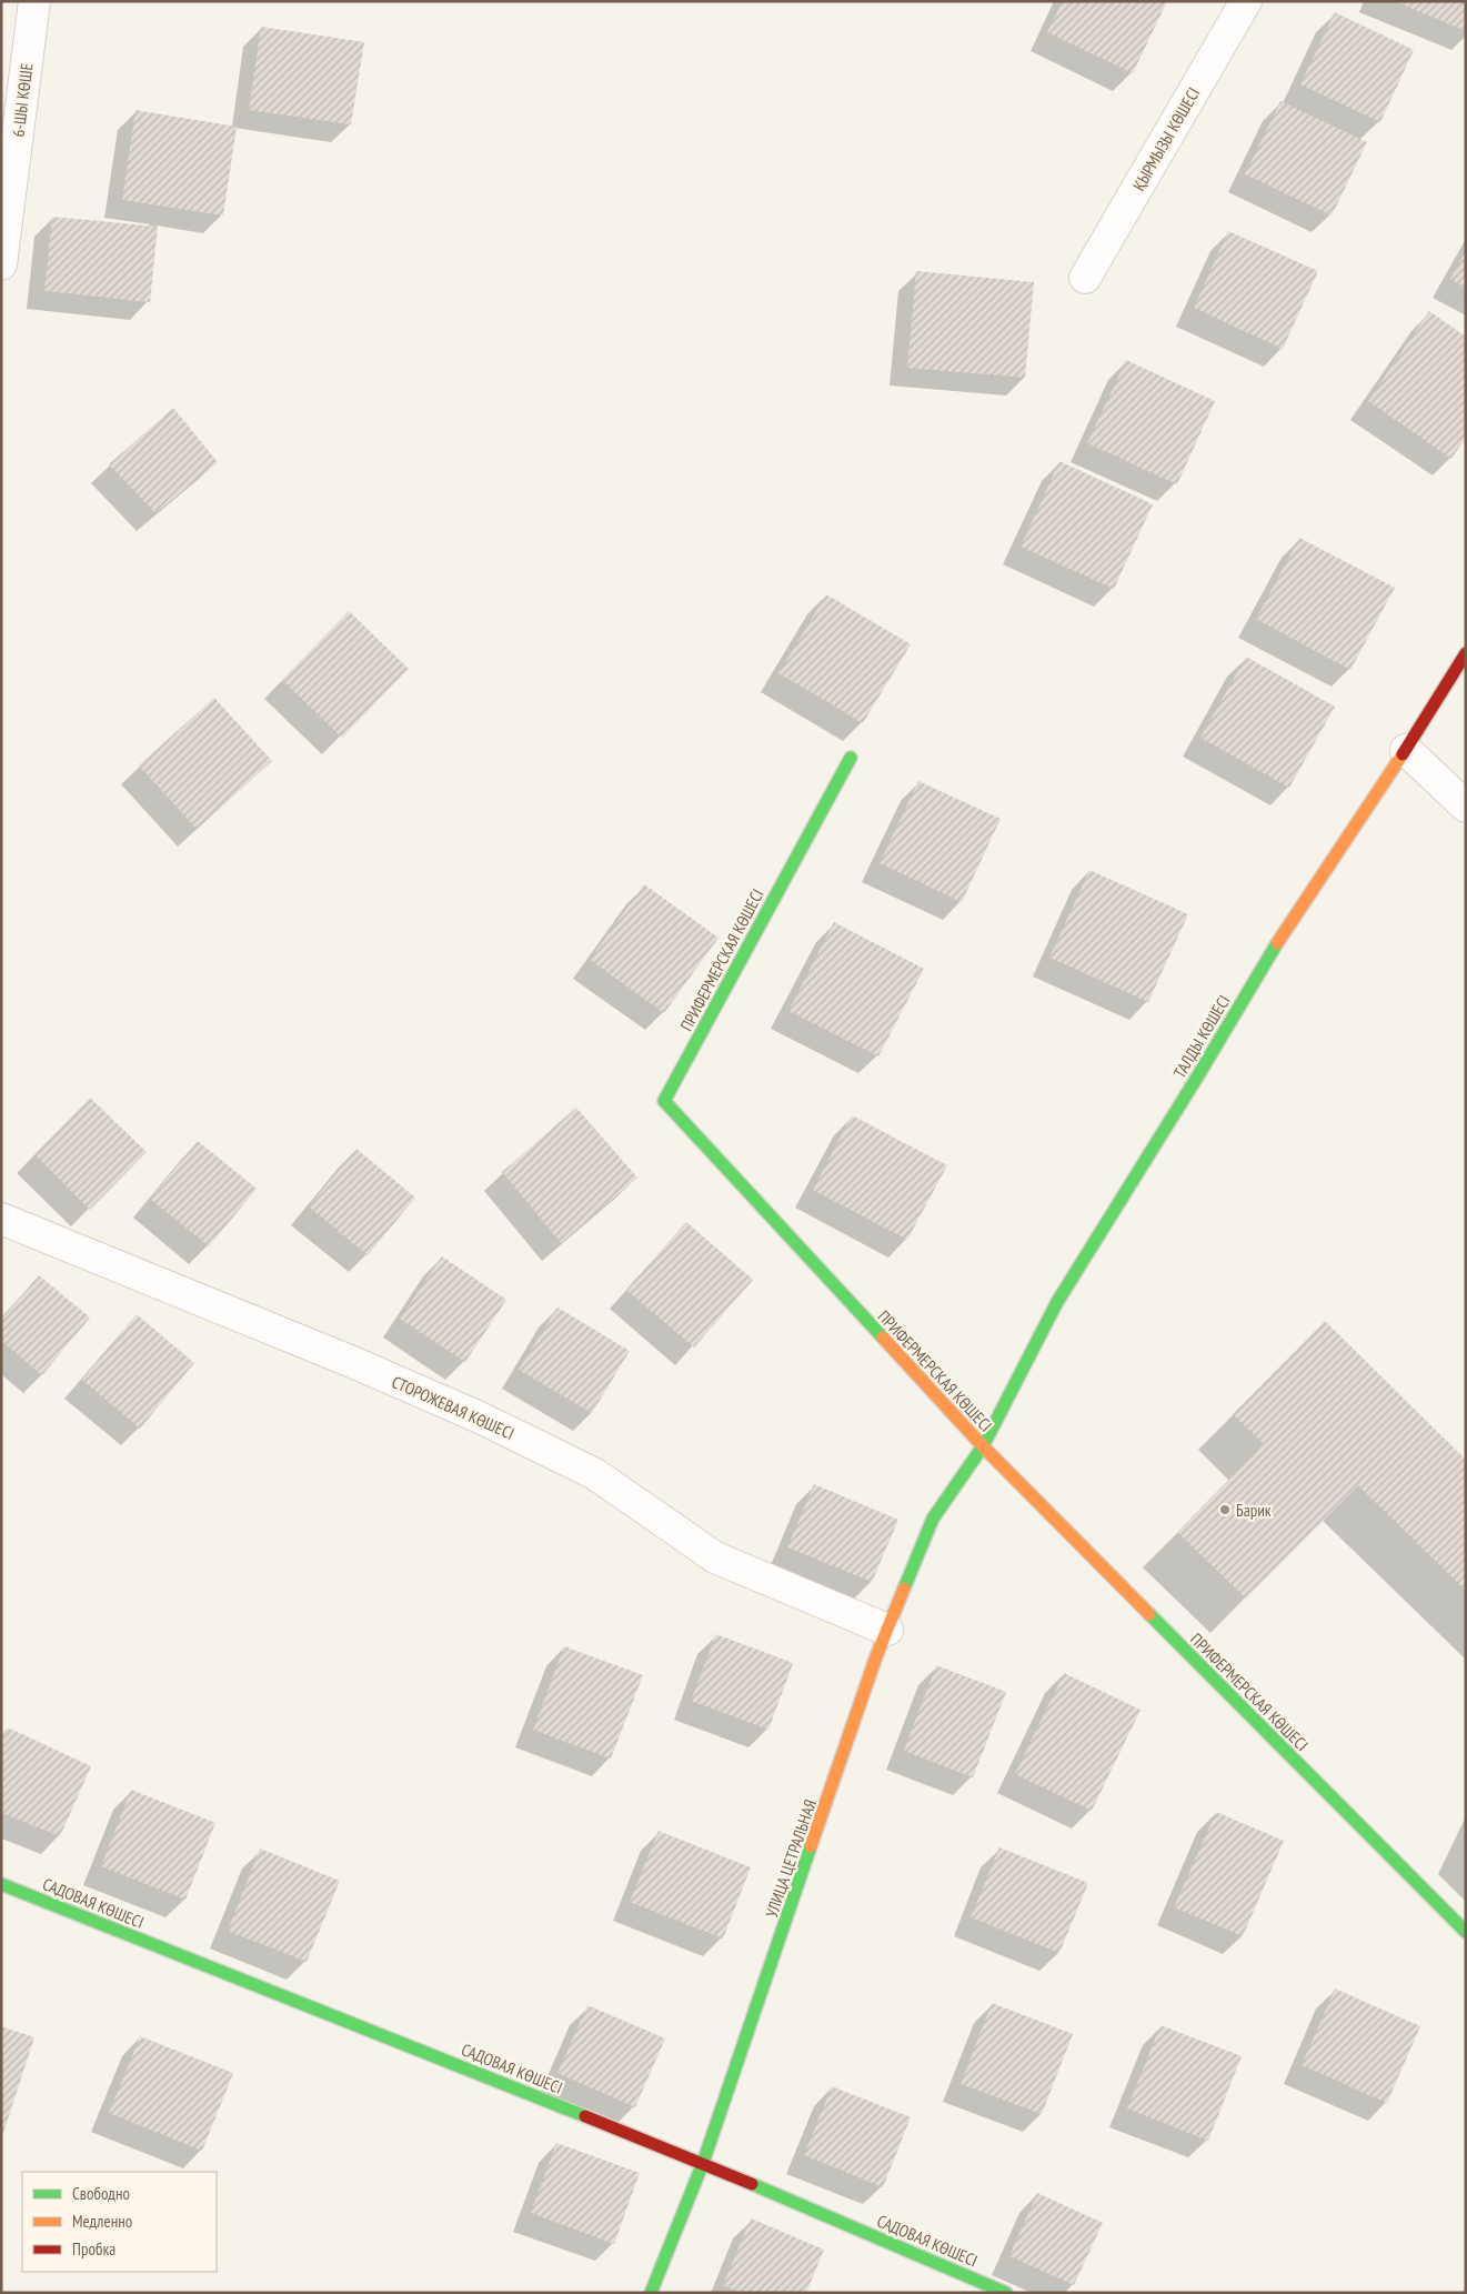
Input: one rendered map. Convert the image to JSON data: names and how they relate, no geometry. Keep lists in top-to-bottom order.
{
  "streets": {
    "street": [
      "6-ШЫ КӨШЕ",
      "ҚЫРМЫЗЫ КӨШЕСІ",
      "ПРИФЕРМЕРСКАЯ КӨШЕСІ",
      "ТАЛДЫ КӨШЕСІ",
      "СТОРОЖЕВАЯ КӨШЕСІ",
      "УЛИЦА ЦЕТРАЛЬНАЯ",
      "САДОВАЯ КӨШЕСІ"
    ]
  },
  "crossings": [
    ["ПРИФЕРМЕРСКАЯ КӨШЕСІ", "ТАЛДЫ КӨШЕСІ"],
    ["ПРИФЕРМЕРСКАЯ КӨШЕСІ", "УЛИЦА ЦЕТРАЛЬНАЯ"],
    ["ТАЛДЫ КӨШЕСІ", "УЛИЦА ЦЕТРАЛЬНАЯ"],
    ["СТОРОЖЕВАЯ КӨШЕСІ", "УЛИЦА ЦЕТРАЛЬНАЯ"],
    ["УЛИЦА ЦЕТРАЛЬНАЯ", "САДОВАЯ КӨШЕСІ"]
  ],
  "places": ["Барик"],
  "legend": ["Свободно", "Медленно", "Пробка"]
}
